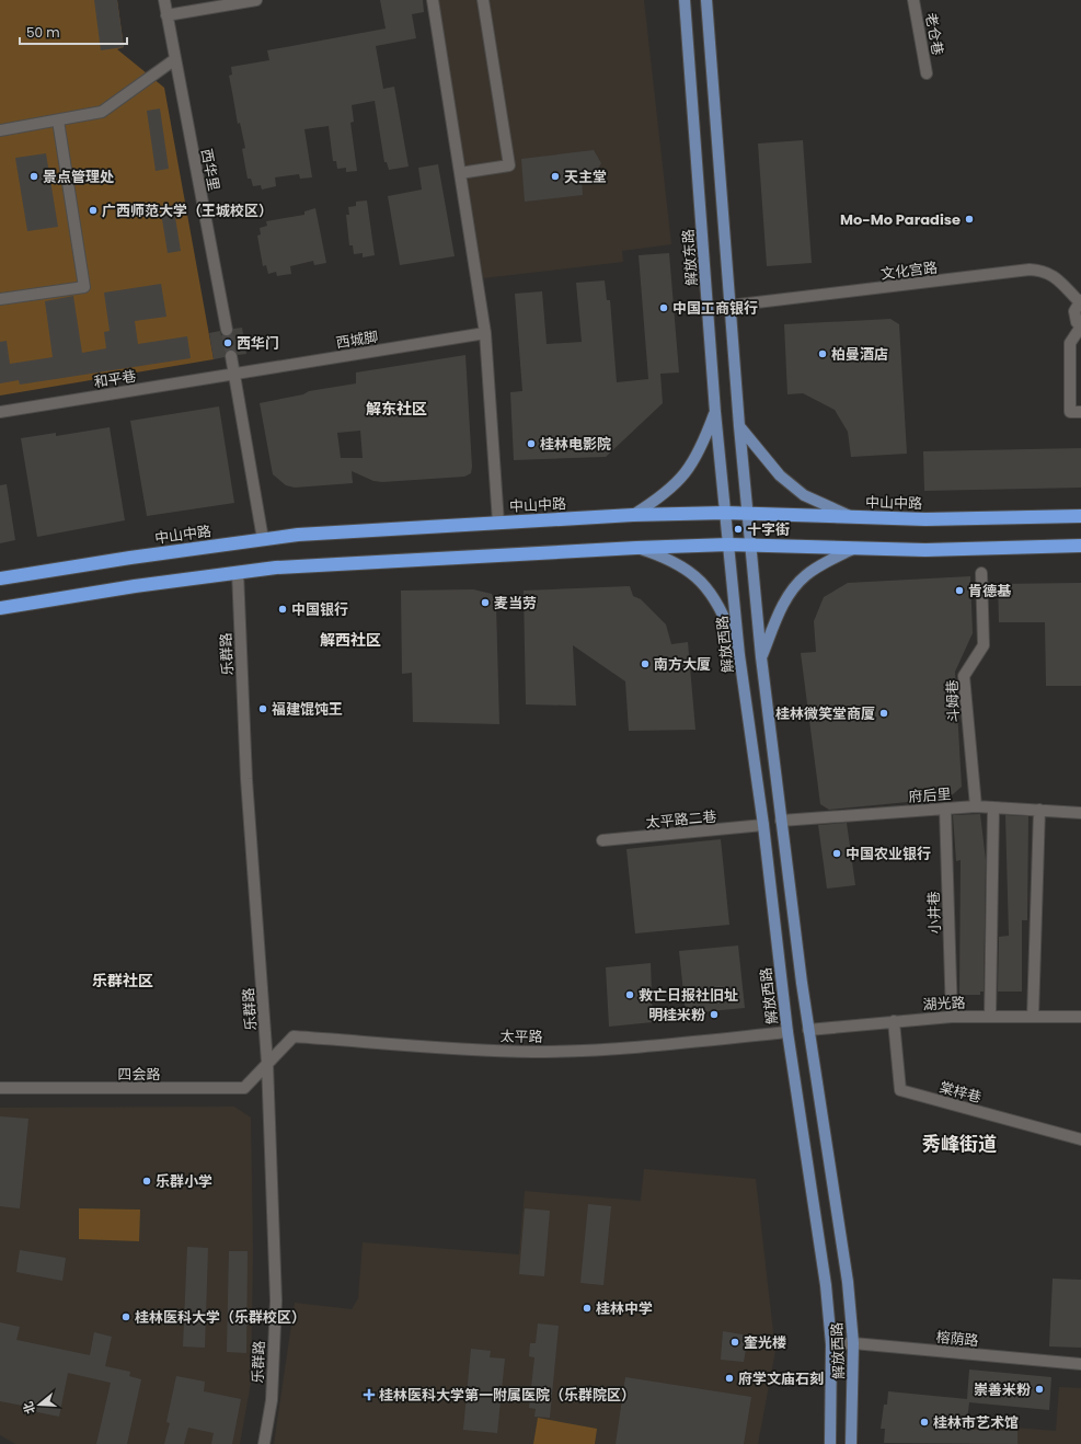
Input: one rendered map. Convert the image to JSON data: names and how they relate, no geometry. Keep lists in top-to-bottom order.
{
  "streets": {
    "highway": ["中山中路"],
    "main road": ["解放东路", "解放西路"],
    "street": [
      "老仓巷",
      "西华里",
      "文化宫路",
      "西城脚",
      "和平巷",
      "乐群路",
      "斗姆巷",
      "府后里",
      "太平路二巷",
      "小井巷",
      "湖光路",
      "太平路",
      "四会路",
      "棠梓巷",
      "榕荫路"
    ]
  },
  "crossings": [
    ["解放东路", "中山中路"],
    ["解放东路", "解放西路"],
    ["西城脚", "和平巷"],
    ["中山中路", "解放西路"],
    ["解放西路", "府后里"],
    ["解放西路", "太平路二巷"],
    ["解放西路", "湖光路"],
    ["解放西路", "太平路"],
    ["解放西路", "榕荫路"],
    ["乐群路", "太平路"],
    ["乐群路", "四会路"],
    ["斗姆巷", "府后里"],
    ["府后里", "小井巷"],
    ["小井巷", "湖光路"],
    ["湖光路", "棠梓巷"],
    ["太平路", "四会路"]
  ],
  "districts": [
    "解东社区",
    "解西社区",
    "乐群社区",
    "秀峰街道"
  ],
  "places": {
    "other": [
      "景点管理处",
      "天主堂",
      "广西师范大学（王城校区）",
      "Mo-Mo Paradise",
      "中国工商银行",
      "西华门",
      "柏曼酒店",
      "桂林电影院",
      "十字街",
      "肯德基",
      "麦当劳",
      "中国银行",
      "南方大厦",
      "福建馄饨王",
      "桂林微笑堂商厦",
      "中国农业银行",
      "救亡日报社旧址",
      "明桂米粉",
      "乐群小学",
      "桂林中学",
      "桂林医科大学（乐群校区）",
      "奎光楼",
      "府学文庙石刻",
      "崇善米粉",
      "桂林市艺术馆"
    ],
    "health": ["桂林医科大学第一附属医院（乐群院区）"]
  },
  "scale_bar": "50 m",
  "north": "left"
}
